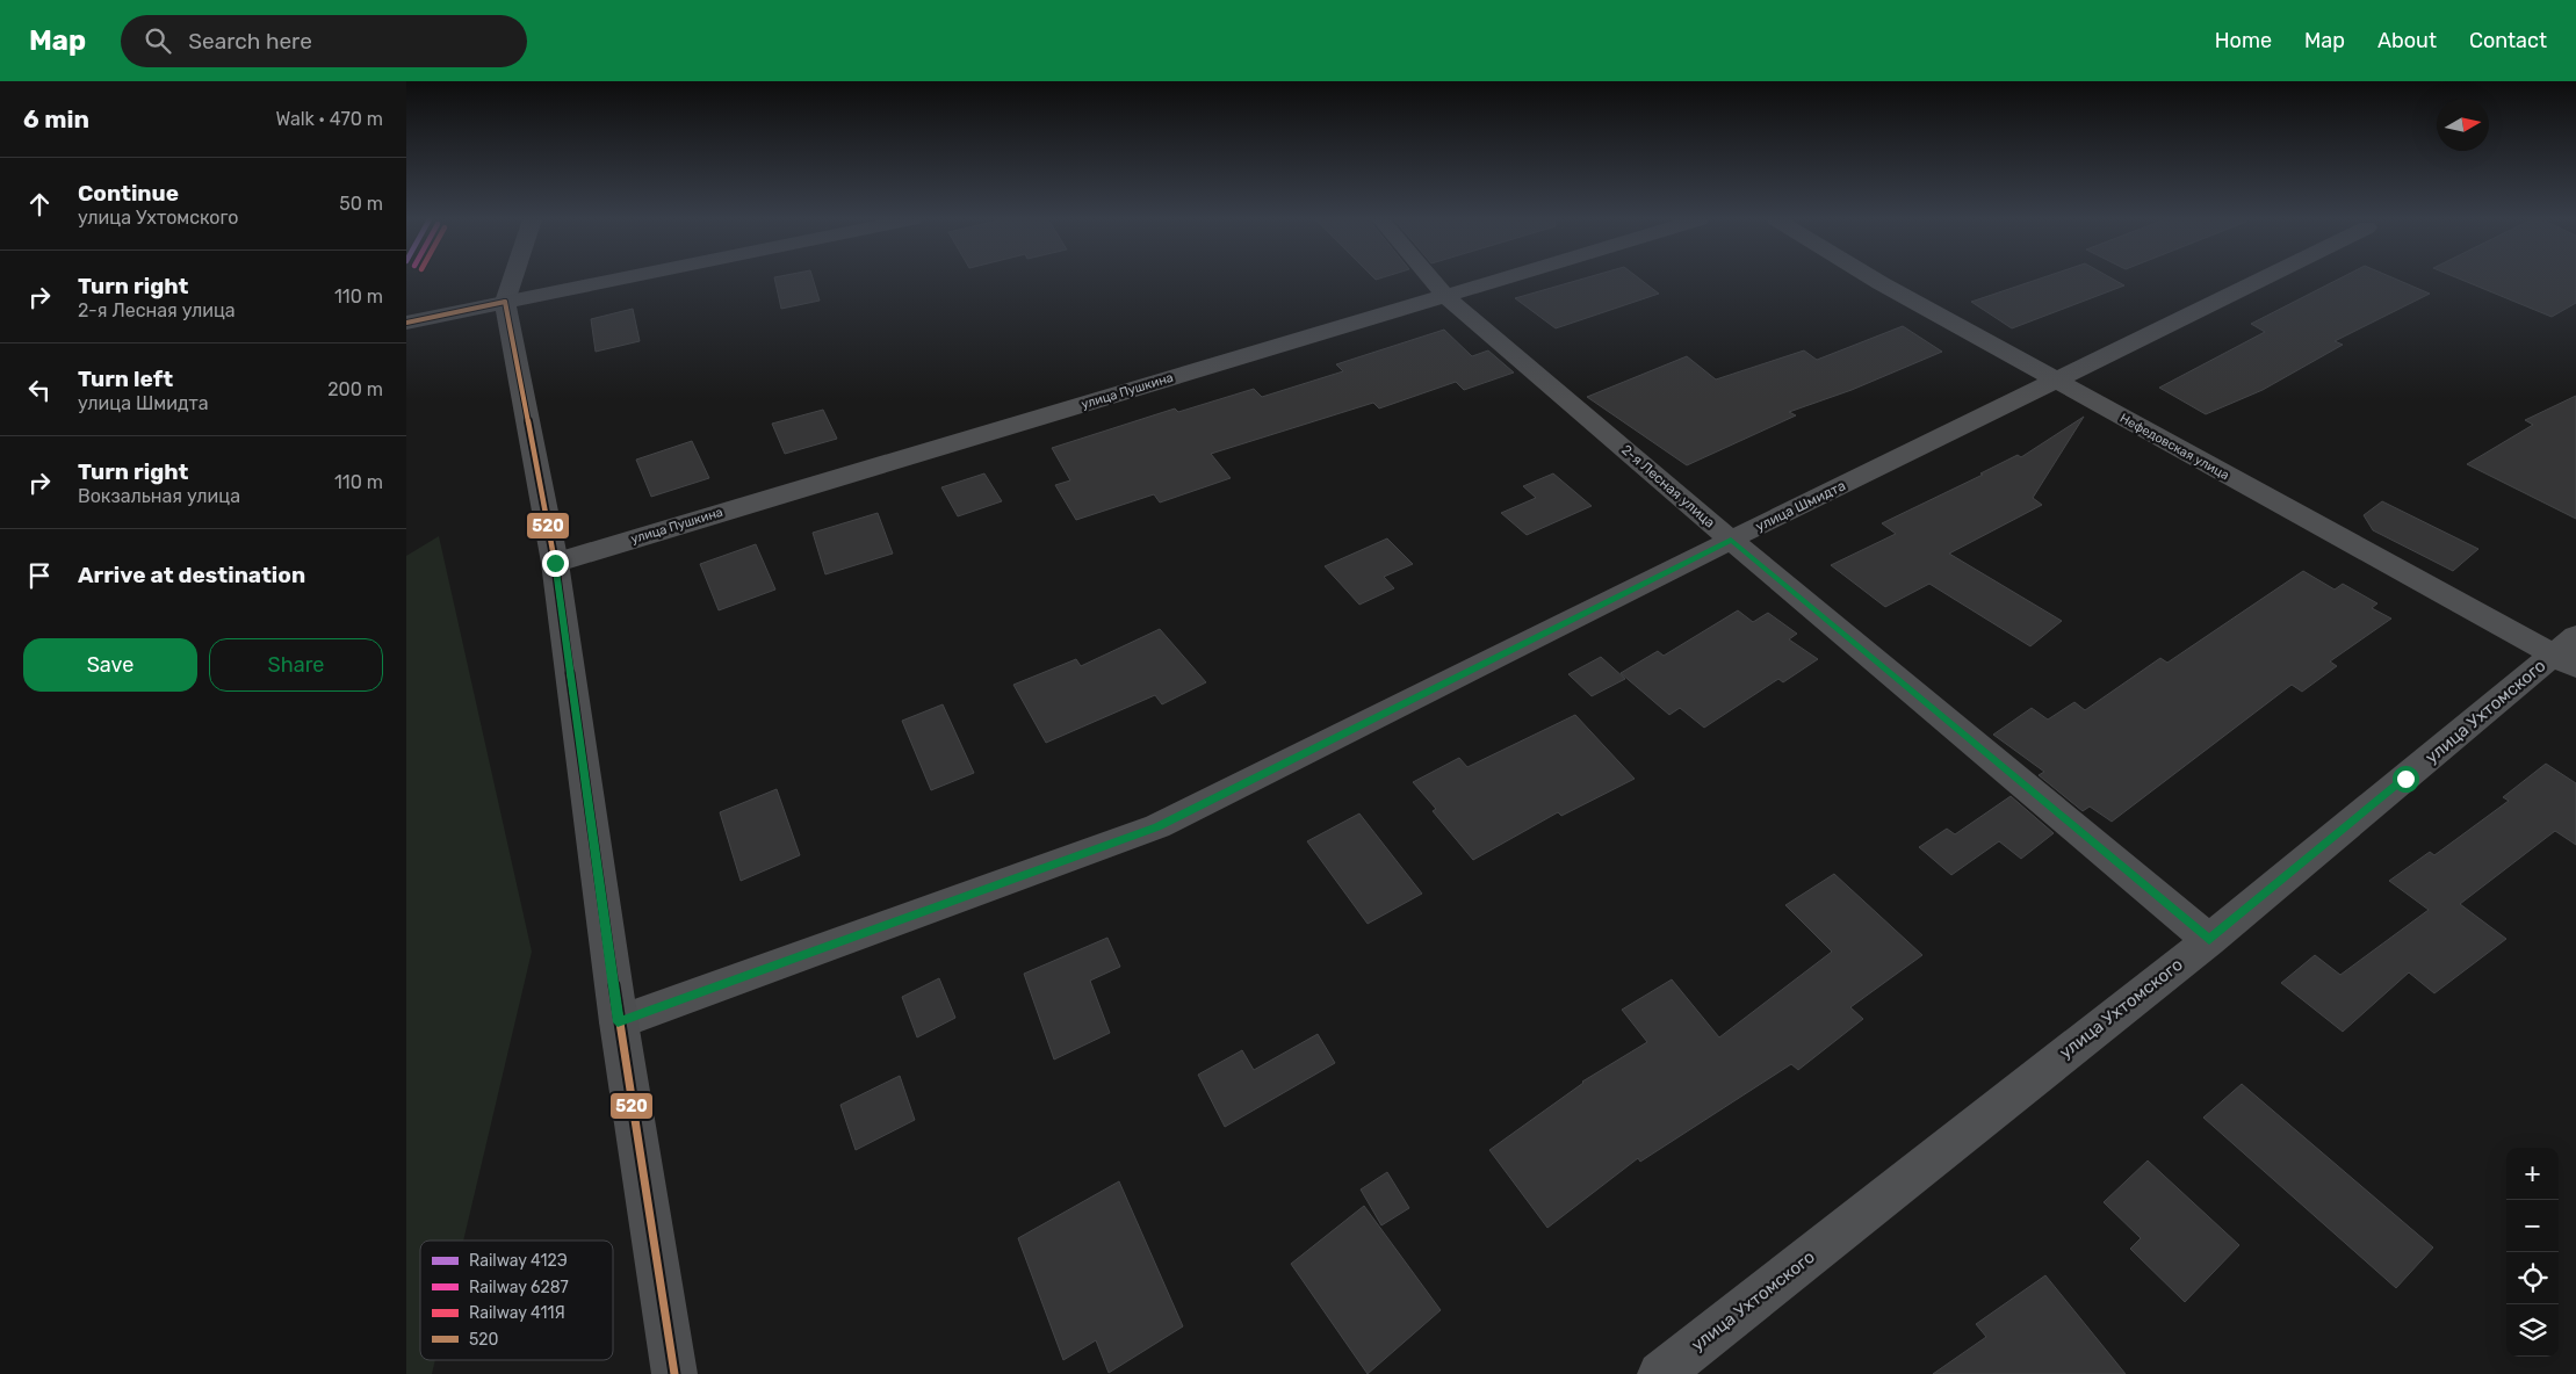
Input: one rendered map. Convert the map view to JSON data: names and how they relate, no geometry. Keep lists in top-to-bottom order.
{
  "streets": {
    "street": [
      "улица Пушкина",
      "Нефедовская улица",
      "2-я Лесная улица",
      "улица Шмидта",
      "улица Ухтомского"
    ]
  },
  "crossings": [
    ["улица Пушкина", "2-я Лесная улица"],
    ["Нефедовская улица", "улица Шмидта"],
    ["Нефедовская улица", "улица Ухтомского"],
    ["2-я Лесная улица", "улица Шмидта"],
    ["2-я Лесная улица", "улица Ухтомского"]
  ],
  "lines": ["transit line 520"],
  "legend": [
    "Railway 412Э",
    "Railway 6287",
    "Railway 411Я",
    "520"
  ],
  "north": "right",
  "page": {
    "header": "Map",
    "search": "Search here",
    "nav": [
      "Home",
      "Map",
      "About",
      "Contact"
    ],
    "heading": ["6 min", "Walk · 470 m"],
    "list": [
      ["Continue", "улица Ухтомского", "50 m"],
      ["Turn right", "2-я Лесная улица", "110 m"],
      ["Turn left", "улица Шмидта", "200 m"],
      ["Turn right", "Вокзальная улица", "110 m"],
      "Arrive at destination"
    ],
    "buttons": ["Save", "Share"],
    "map_buttons": ["+", "−"]
  }
}
